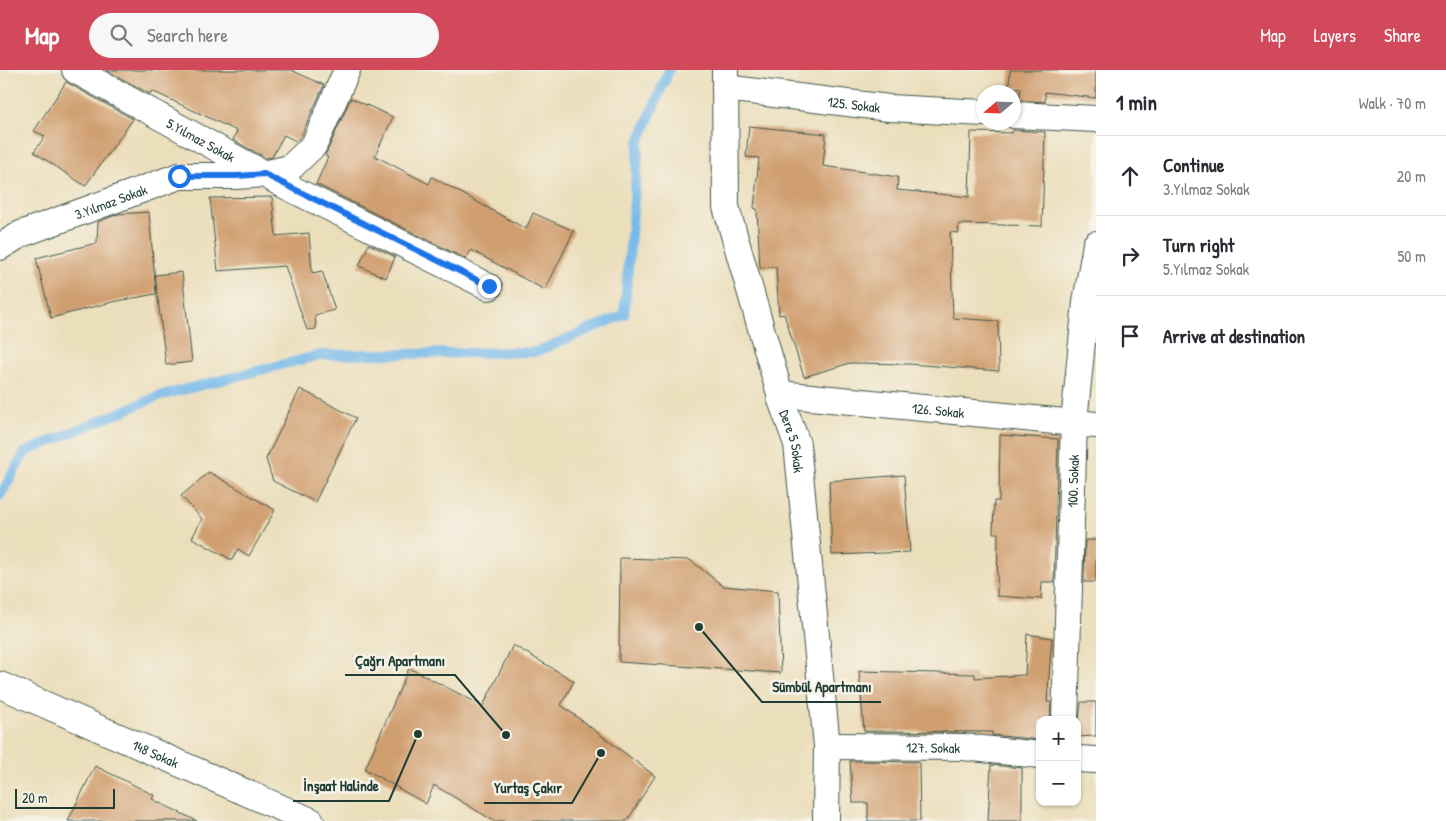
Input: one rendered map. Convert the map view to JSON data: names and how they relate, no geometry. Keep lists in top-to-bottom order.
{
  "streets": {
    "street": [
      "125. Sokak",
      "5.Yılmaz Sokak",
      "3.Yılmaz Sokak",
      "126. Sokak",
      "Dere 5 Sokak",
      "100. Sokak",
      "127. Sokak",
      "148 Sokak"
    ]
  },
  "crossings": [
    ["125. Sokak", "Dere 5 Sokak"],
    ["5.Yılmaz Sokak", "3.Yılmaz Sokak"],
    ["126. Sokak", "Dere 5 Sokak"],
    ["126. Sokak", "100. Sokak"],
    ["Dere 5 Sokak", "127. Sokak"]
  ],
  "places": [
    "Sümbül Apartmanı",
    "İnşaat Halinde",
    "Çağrı Apartmanı",
    "Yurtaş Çakır"
  ],
  "scale_bar": "20 m",
  "north": "left",
  "page": {
    "header": "Map",
    "search": "Search here",
    "nav": ["Map", "Layers", "Share"],
    "heading": ["1 min", "Walk · 70 m"],
    "list": [
      ["Continue", "3.Yılmaz Sokak", "20 m"],
      ["Turn right", "5.Yılmaz Sokak", "50 m"],
      "Arrive at destination"
    ],
    "map_buttons": ["+", "−"],
    "scale": "20 m"
  }
}
